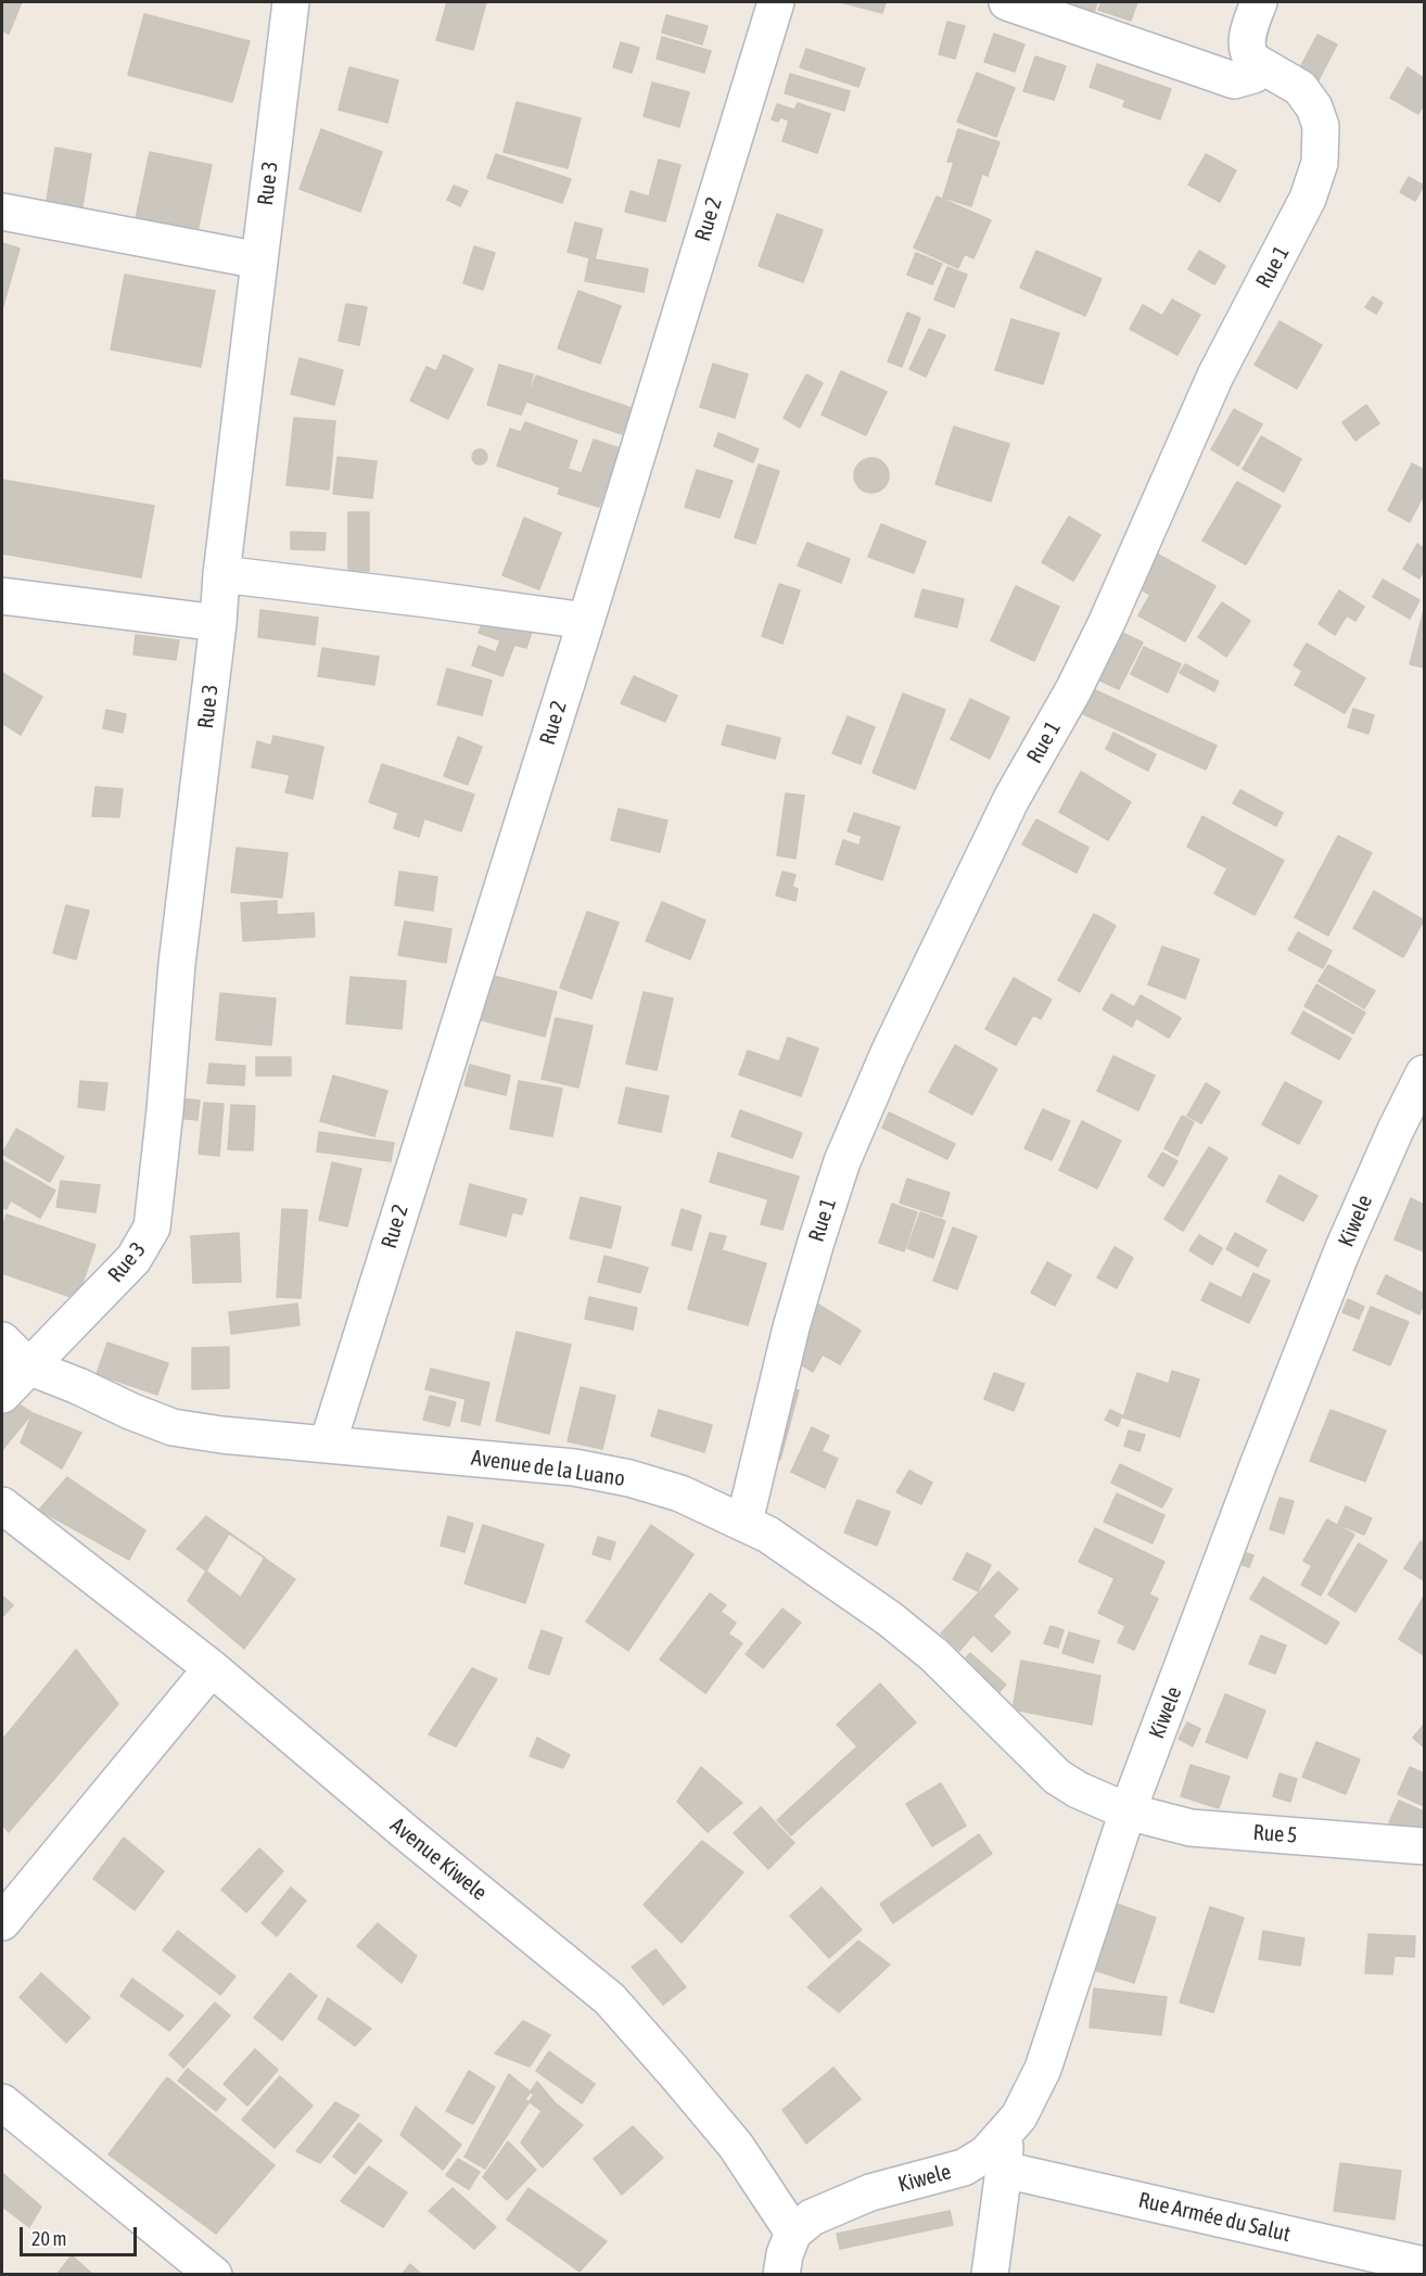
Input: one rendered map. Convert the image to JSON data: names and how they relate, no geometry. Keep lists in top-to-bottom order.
{
  "streets": {
    "street": [
      "Rue 3",
      "Rue 2",
      "Rue 1",
      "Kiwele",
      "Avenue de la Luano",
      "Rue 5",
      "Avenue Kiwele",
      "Rue Armée du Salut"
    ]
  },
  "crossings": [
    ["Rue 3", "Avenue de la Luano"],
    ["Rue 2", "Avenue de la Luano"],
    ["Rue 1", "Avenue de la Luano"],
    ["Kiwele", "Avenue de la Luano"],
    ["Kiwele", "Rue 5"],
    ["Kiwele", "Avenue Kiwele"],
    ["Kiwele", "Rue Armée du Salut"],
    ["Avenue de la Luano", "Rue 5"]
  ],
  "scale_bar": "20 m"
}
